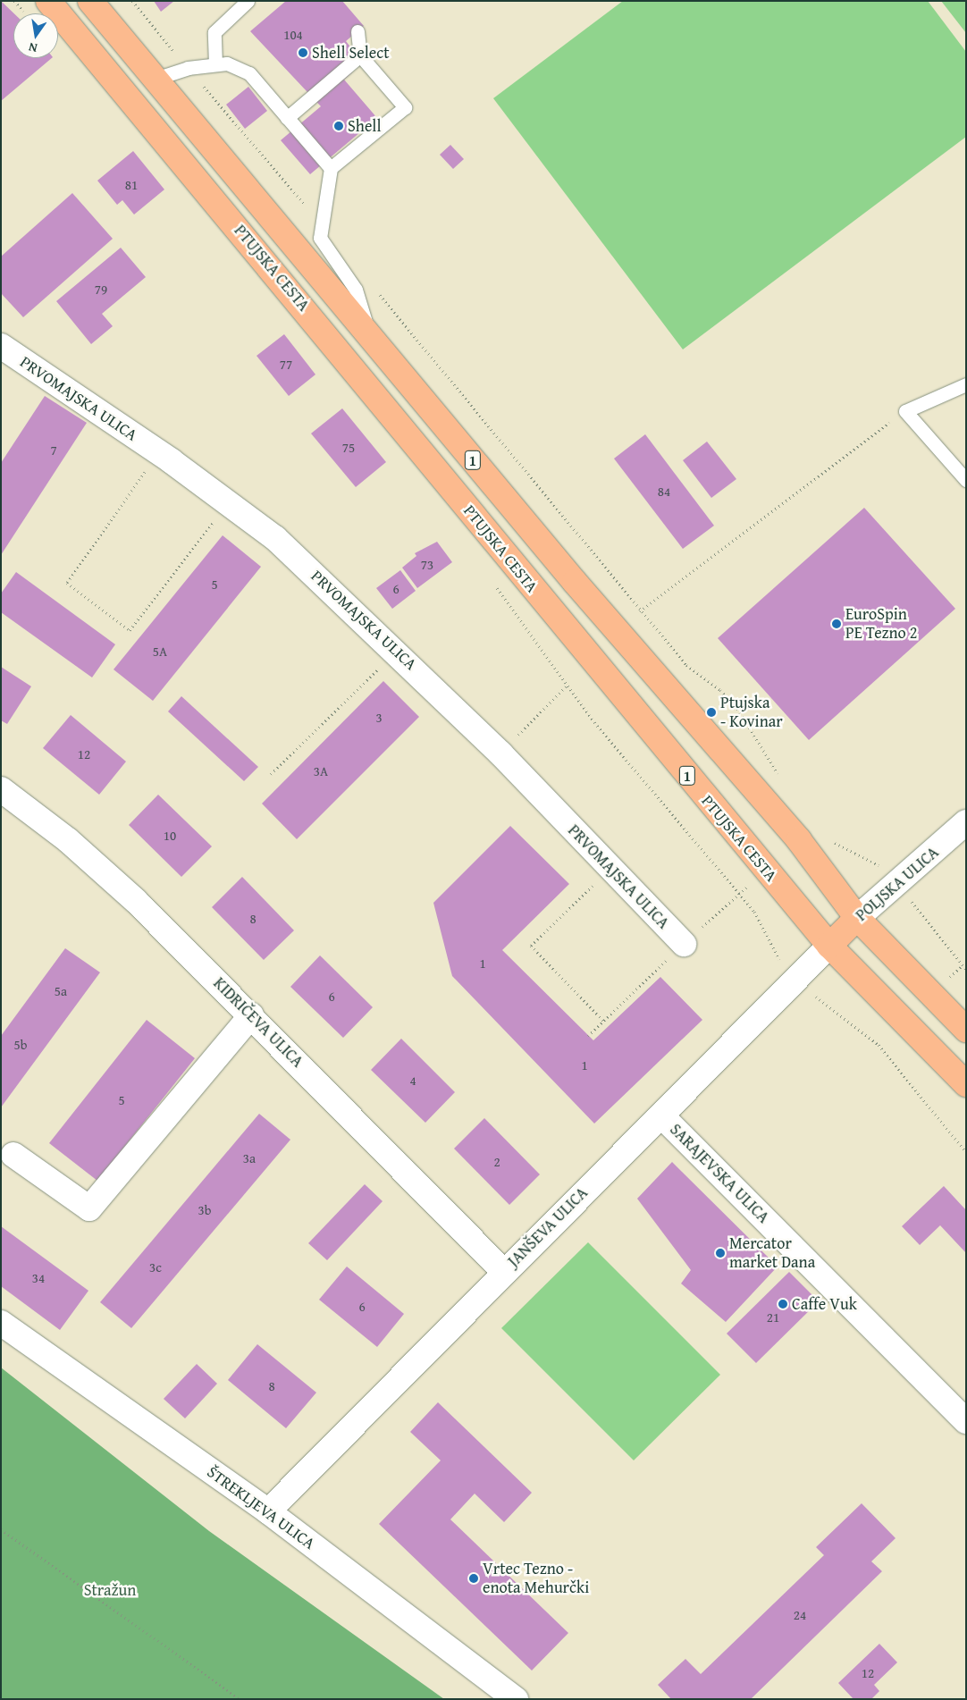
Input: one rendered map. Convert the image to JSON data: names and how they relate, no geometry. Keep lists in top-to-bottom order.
{
  "streets": {
    "main road": ["PTUJSKA CESTA", "1", "POLJSKA ULICA"],
    "street": [
      "PRVOMAJSKA ULICA",
      "KIDRIČEVA ULICA",
      "SARAJEVSKA ULICA",
      "JANŠEVA ULICA",
      "ŠTREKLJEVA ULICA"
    ]
  },
  "crossings": [
    ["PTUJSKA CESTA", "POLJSKA ULICA"],
    ["PTUJSKA CESTA", "JANŠEVA ULICA"],
    ["POLJSKA ULICA", "JANŠEVA ULICA"],
    ["KIDRIČEVA ULICA", "JANŠEVA ULICA"],
    ["SARAJEVSKA ULICA", "JANŠEVA ULICA"],
    ["JANŠEVA ULICA", "ŠTREKLJEVA ULICA"]
  ],
  "parks": ["Stražun"],
  "places": [
    "Shell Select",
    "Shell",
    "EuroSpin PE Tezno 2",
    "Ptujska - Kovinar",
    "Mercator market Dana",
    "Caffe Vuk",
    "Vrtec Tezno - enota Mehurčki"
  ],
  "house_numbers": [
    "104",
    "81",
    "79",
    "77",
    "75",
    "7",
    "84",
    "73",
    "5",
    "6",
    "5A",
    "3",
    "12",
    "3A",
    "10",
    "8",
    "1",
    "5a",
    "6",
    "5b",
    "1",
    "4",
    "5",
    "3a",
    "2",
    "3b",
    "3c",
    "34",
    "6",
    "21",
    "8",
    "24",
    "12"
  ],
  "north": "bottom"
}
